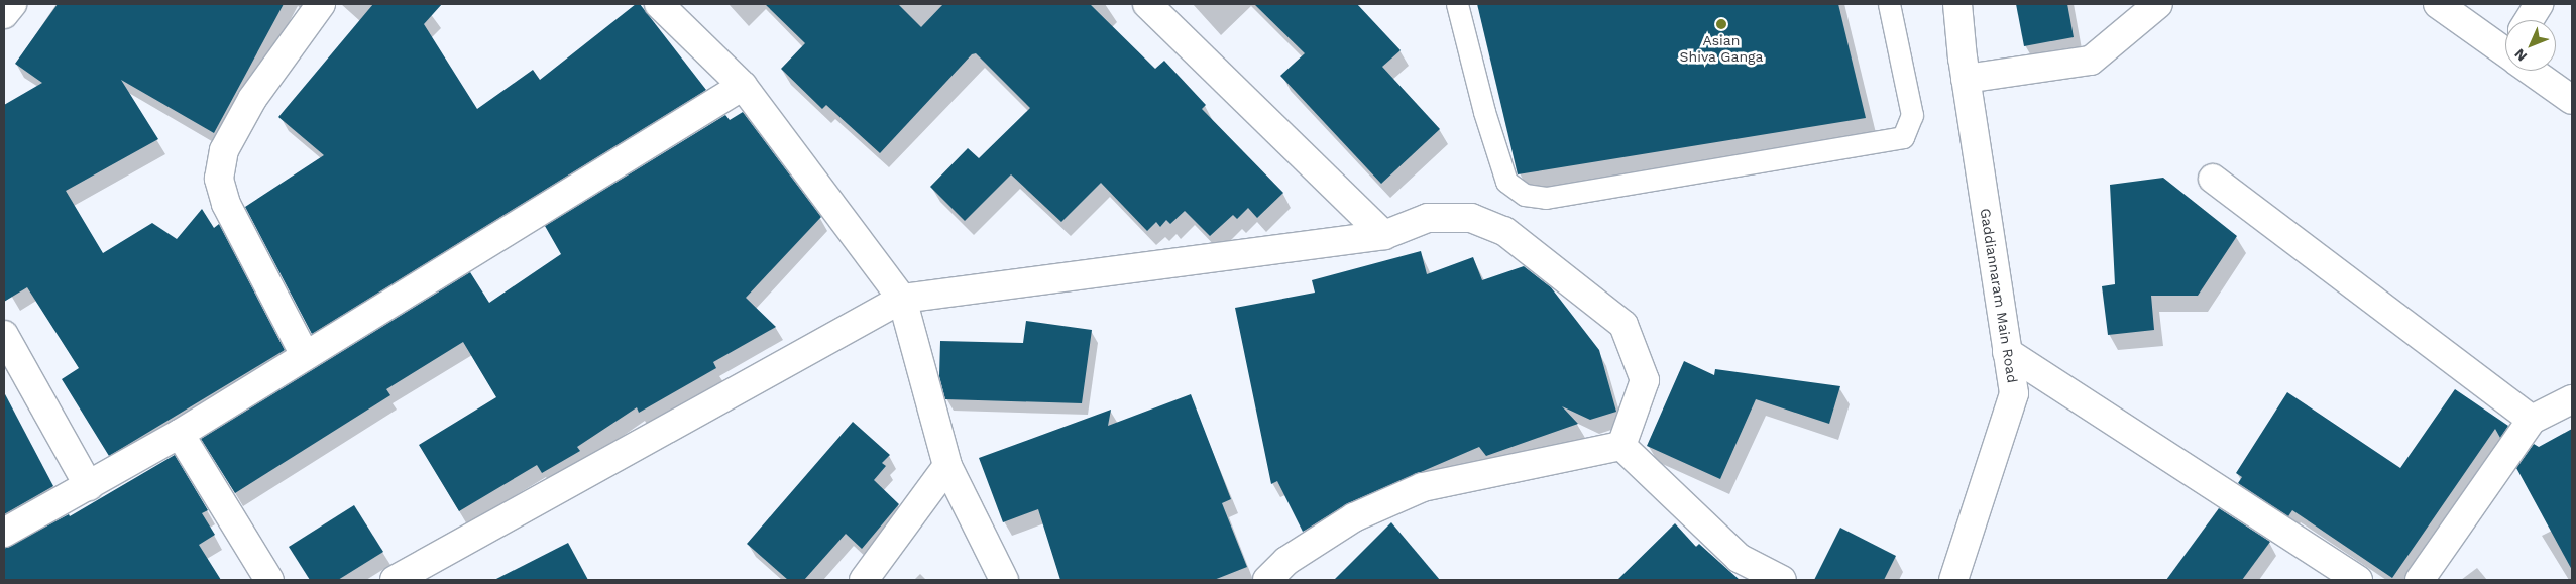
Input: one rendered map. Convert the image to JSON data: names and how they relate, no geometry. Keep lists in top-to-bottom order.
{
  "streets": {
    "street": ["Gaddiannaram Main Road"]
  },
  "places": ["Asian Shiva Ganga"],
  "north": "bottom left"
}
